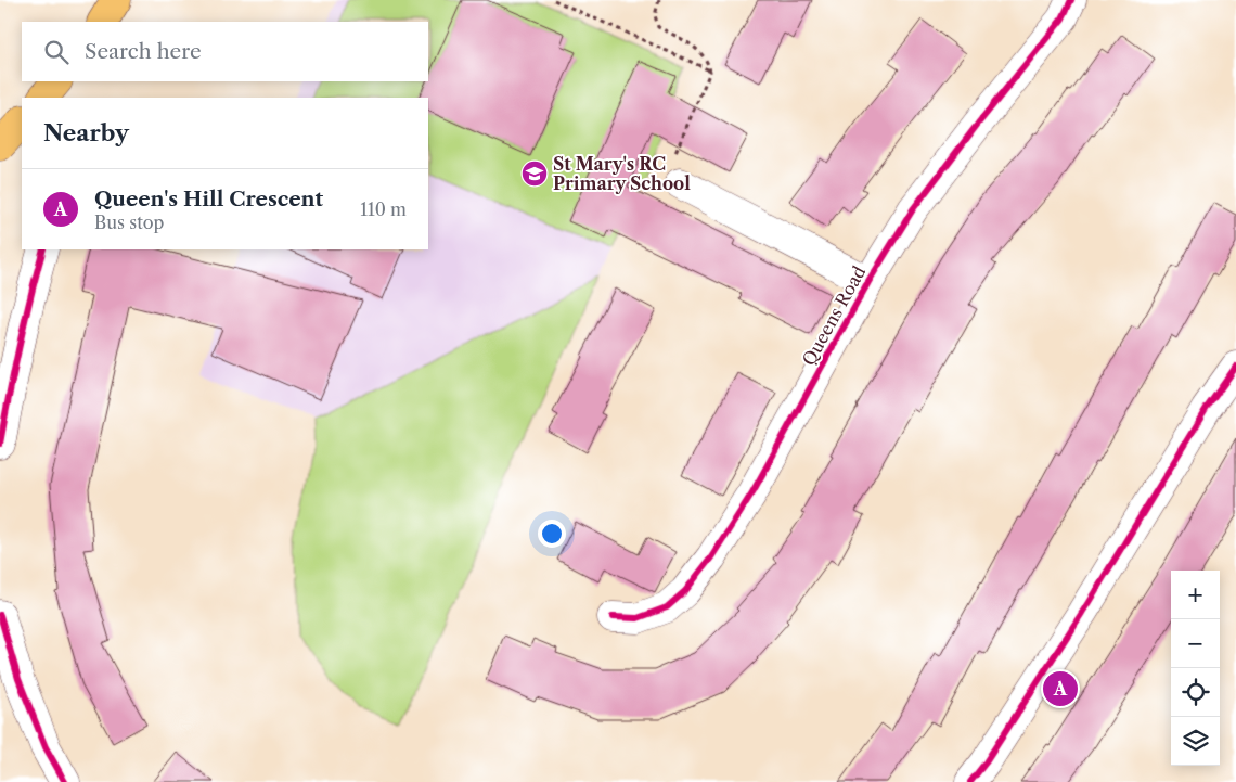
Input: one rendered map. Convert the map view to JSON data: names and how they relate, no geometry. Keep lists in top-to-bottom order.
{
  "streets": {
    "street": ["Queens Road"]
  },
  "places": {
    "school or university": ["St Mary's RC Primary School"]
  },
  "page": {
    "search": "Search here",
    "heading": "Nearby",
    "list": [
      {
        "mark": "A",
        "name": "Queen's Hill Crescent",
        "note": "Bus stop",
        "value": "110 m"
      }
    ],
    "map_buttons": ["+", "−"],
    "pins": "A"
  }
}
